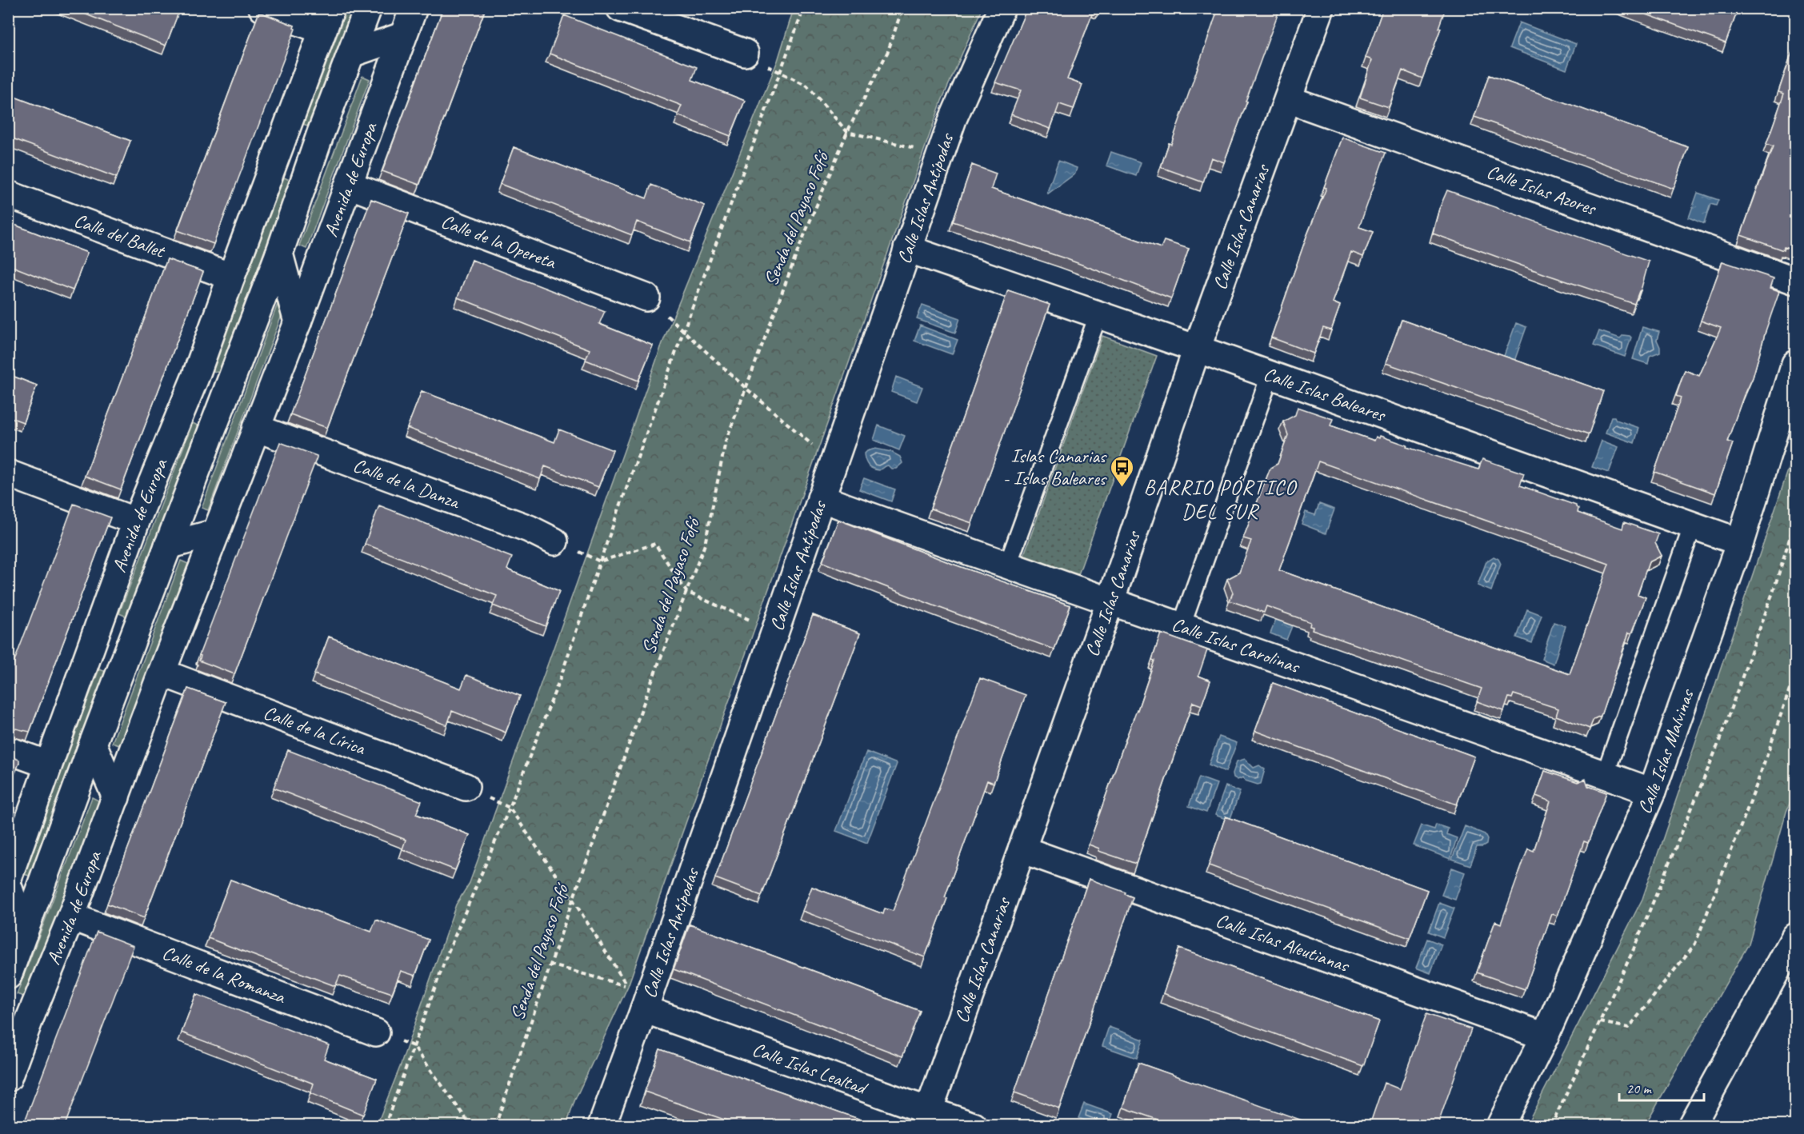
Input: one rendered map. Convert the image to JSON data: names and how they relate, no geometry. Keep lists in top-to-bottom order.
{
  "streets": {
    "main road": [
      "Avenida de Europa",
      "Calle Islas Azores",
      "Calle Islas Antípodas",
      "Calle Islas Canarias",
      "Calle del Ballet",
      "Calle de la Opereta",
      "Calle Islas Baleares",
      "Calle de la Danza",
      "Calle Islas Carolinas",
      "Calle de la Lírica",
      "Calle Islas Malvinas",
      "Calle Islas Aleutianas",
      "Calle de la Romanza",
      "Calle Islas Lealtad"
    ],
    "path": ["Senda del Payaso Fofó"]
  },
  "crossings": [
    ["Avenida de Europa", "Calle del Ballet"],
    ["Avenida de Europa", "Calle de la Opereta"],
    ["Avenida de Europa", "Calle de la Danza"],
    ["Avenida de Europa", "Calle de la Lírica"],
    ["Avenida de Europa", "Calle de la Romanza"],
    ["Calle Islas Azores", "Calle Islas Canarias"],
    ["Calle Islas Antípodas", "Calle Islas Baleares"],
    ["Calle Islas Antípodas", "Calle Islas Carolinas"],
    ["Calle Islas Antípodas", "Calle Islas Lealtad"],
    ["Calle Islas Canarias", "Calle Islas Baleares"],
    ["Calle Islas Canarias", "Calle Islas Carolinas"],
    ["Calle Islas Canarias", "Calle Islas Aleutianas"],
    ["Calle Islas Canarias", "Calle Islas Lealtad"],
    ["Calle Islas Baleares", "Calle Islas Malvinas"],
    ["Calle Islas Carolinas", "Calle Islas Malvinas"],
    ["Calle Islas Malvinas", "Calle Islas Aleutianas"]
  ],
  "districts": ["BARRIO PÓRTICO DEL SUR"],
  "places": {
    "bus stop": ["Islas Canarias - Islas Baleares"]
  },
  "scale_bar": "20 m"
}
